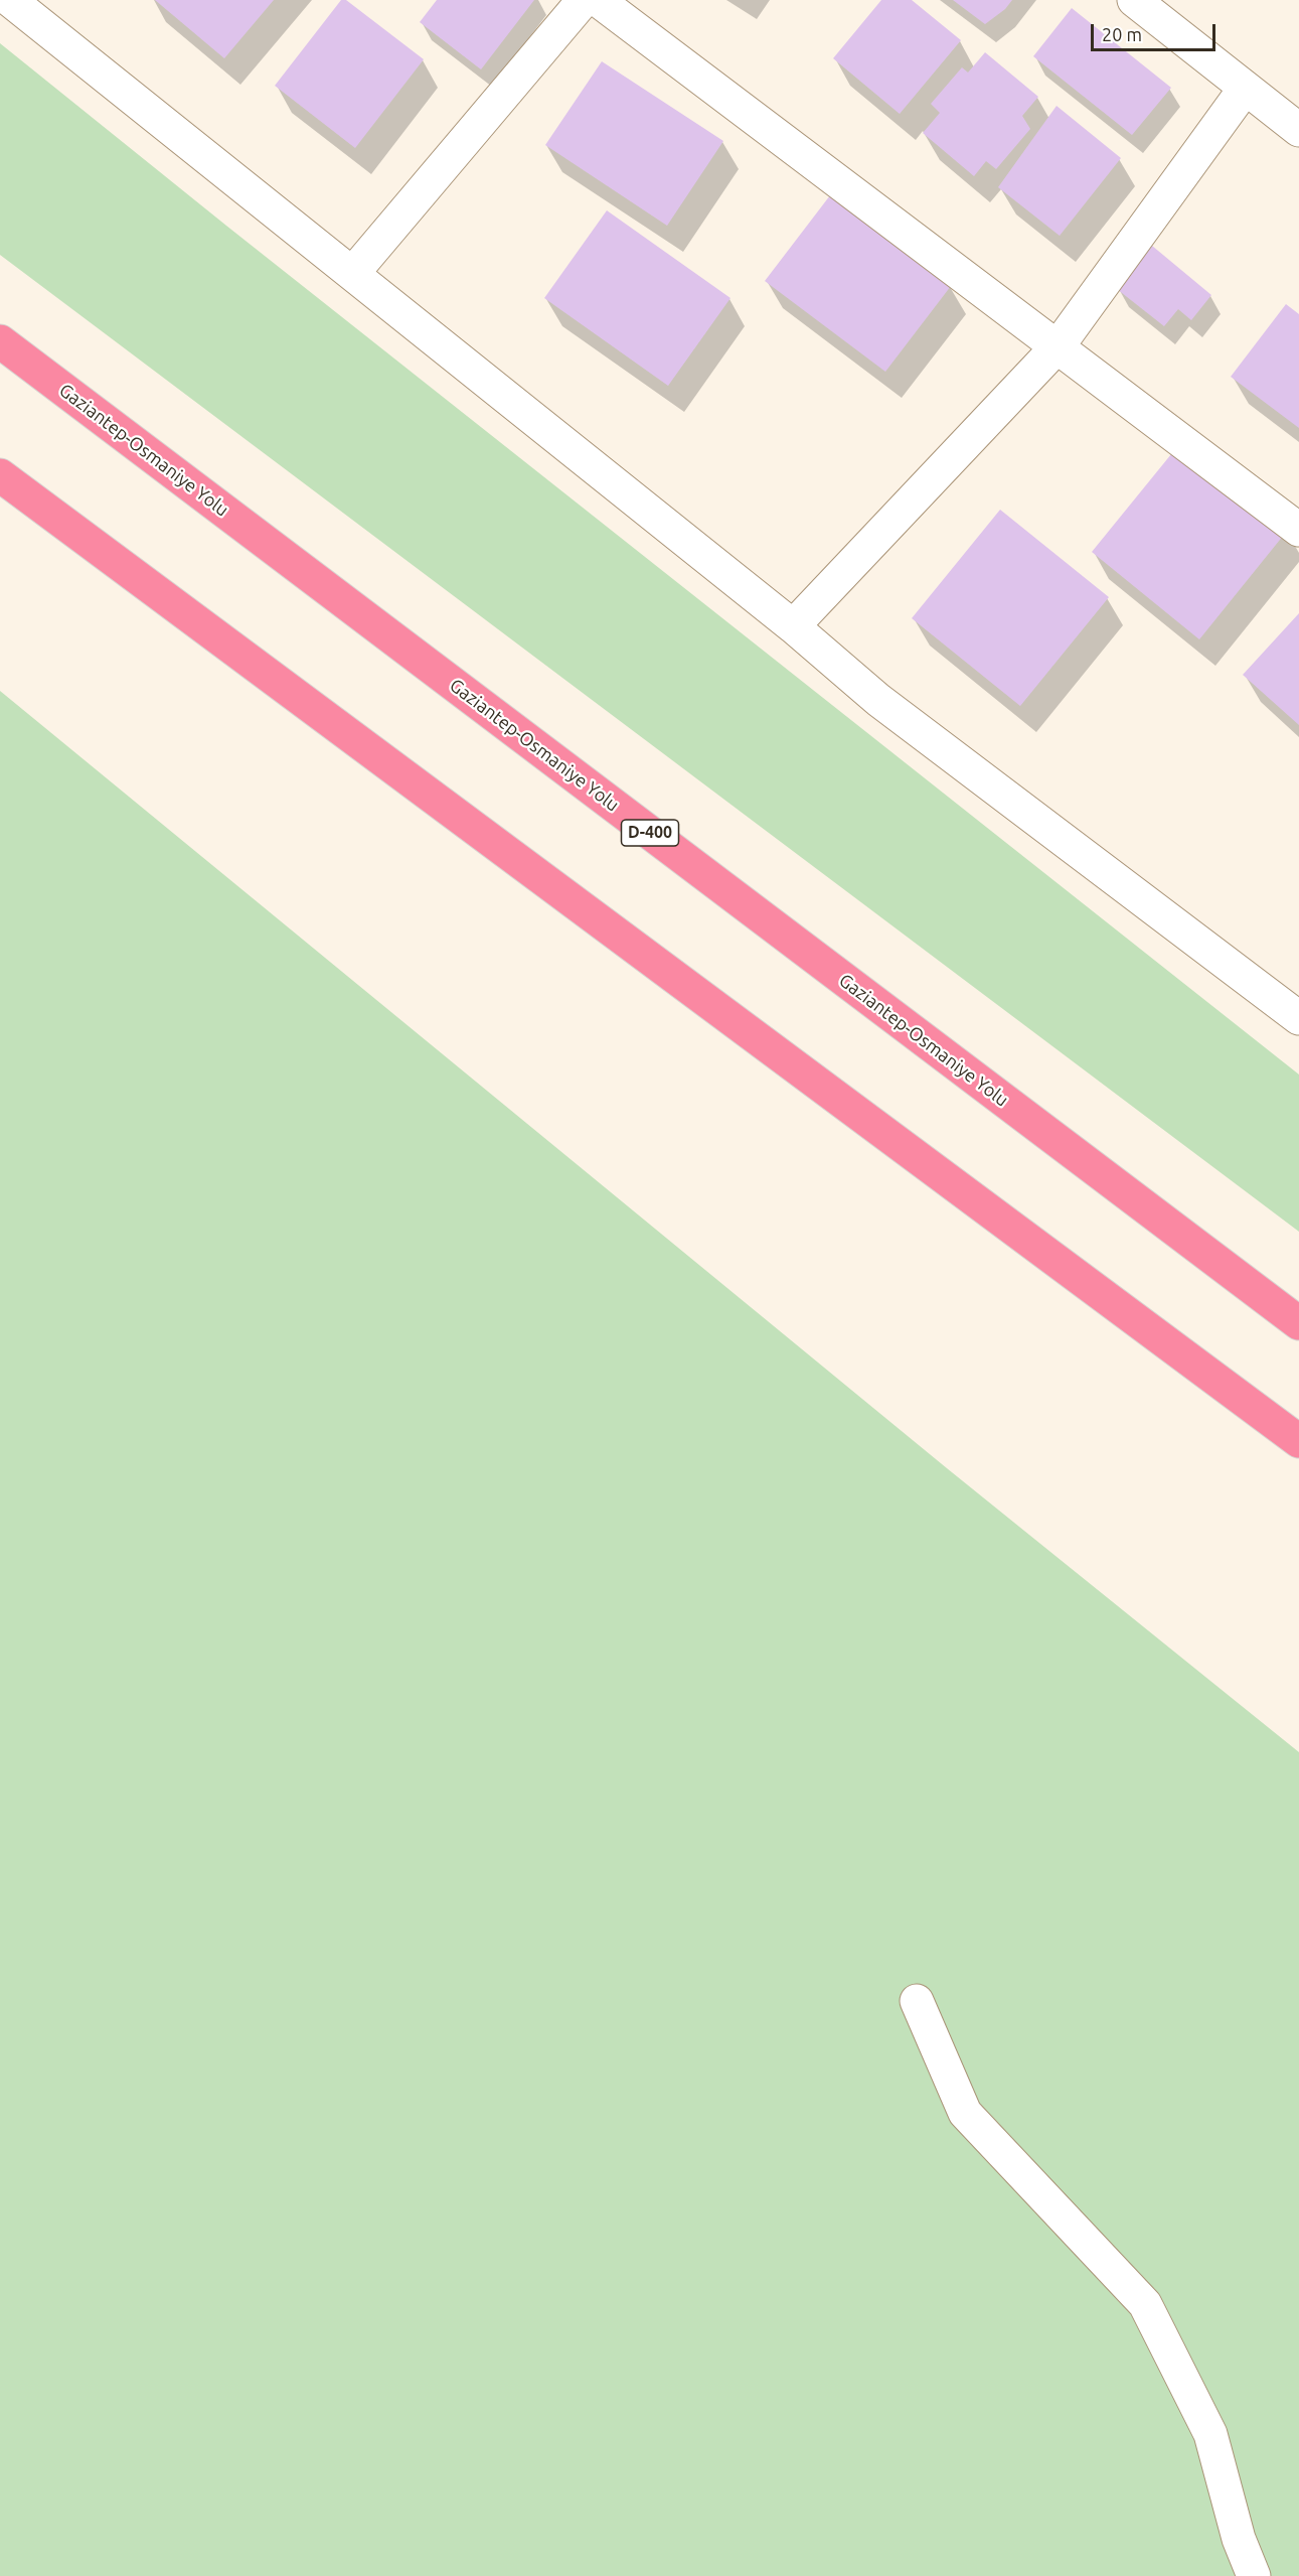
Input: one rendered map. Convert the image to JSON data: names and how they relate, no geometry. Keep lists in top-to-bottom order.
{
  "streets": {
    "highway": ["Gaziantep-Osmaniye Yolu", "D-400"]
  },
  "scale_bar": "20 m"
}
